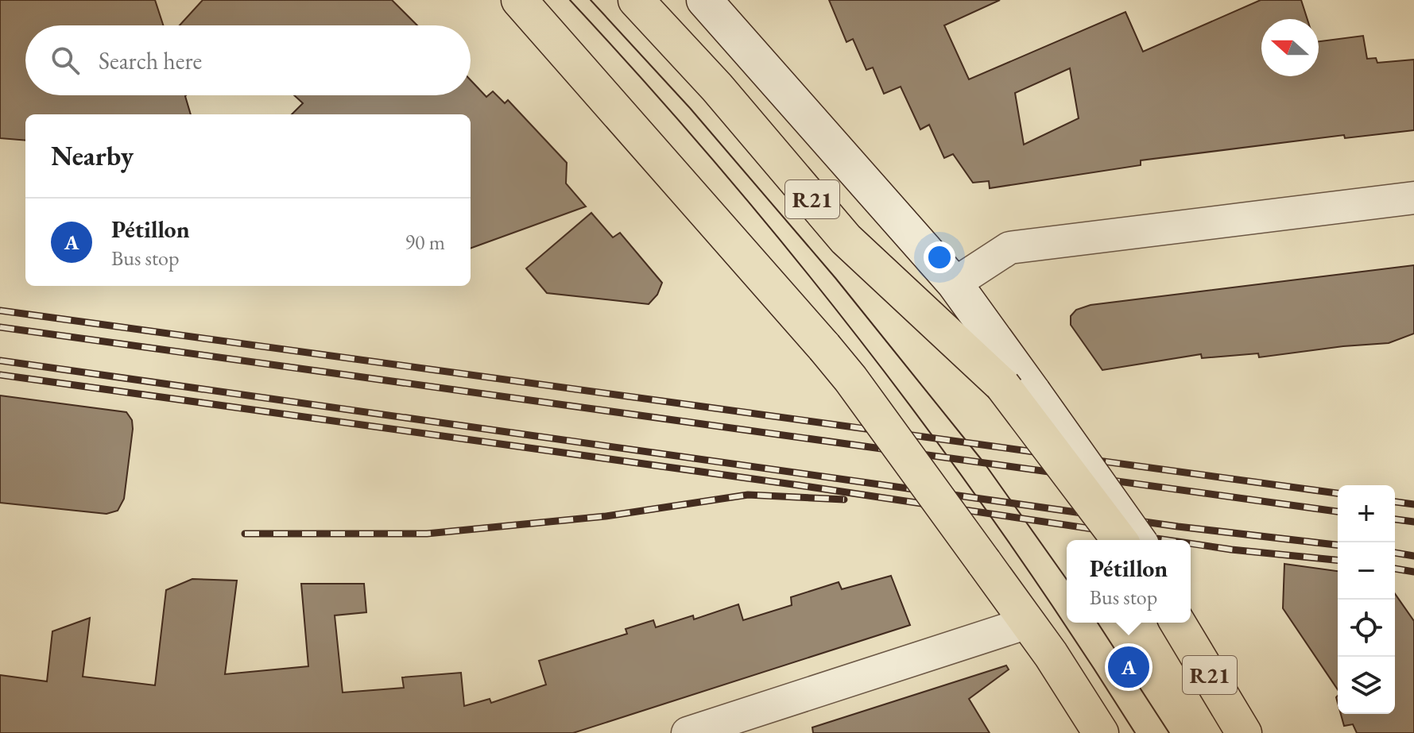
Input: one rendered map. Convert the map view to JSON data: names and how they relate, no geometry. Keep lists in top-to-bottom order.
{
  "streets": {
    "main road": ["R21"]
  },
  "north": "left",
  "page": {
    "search": "Search here",
    "heading": "Nearby",
    "list": [
      {
        "mark": "A",
        "name": "Pétillon",
        "note": "Bus stop",
        "value": "90 m"
      }
    ],
    "map_buttons": ["+", "−"],
    "popup": ["Pétillon", "Bus stop"],
    "pins": "A"
  }
}
